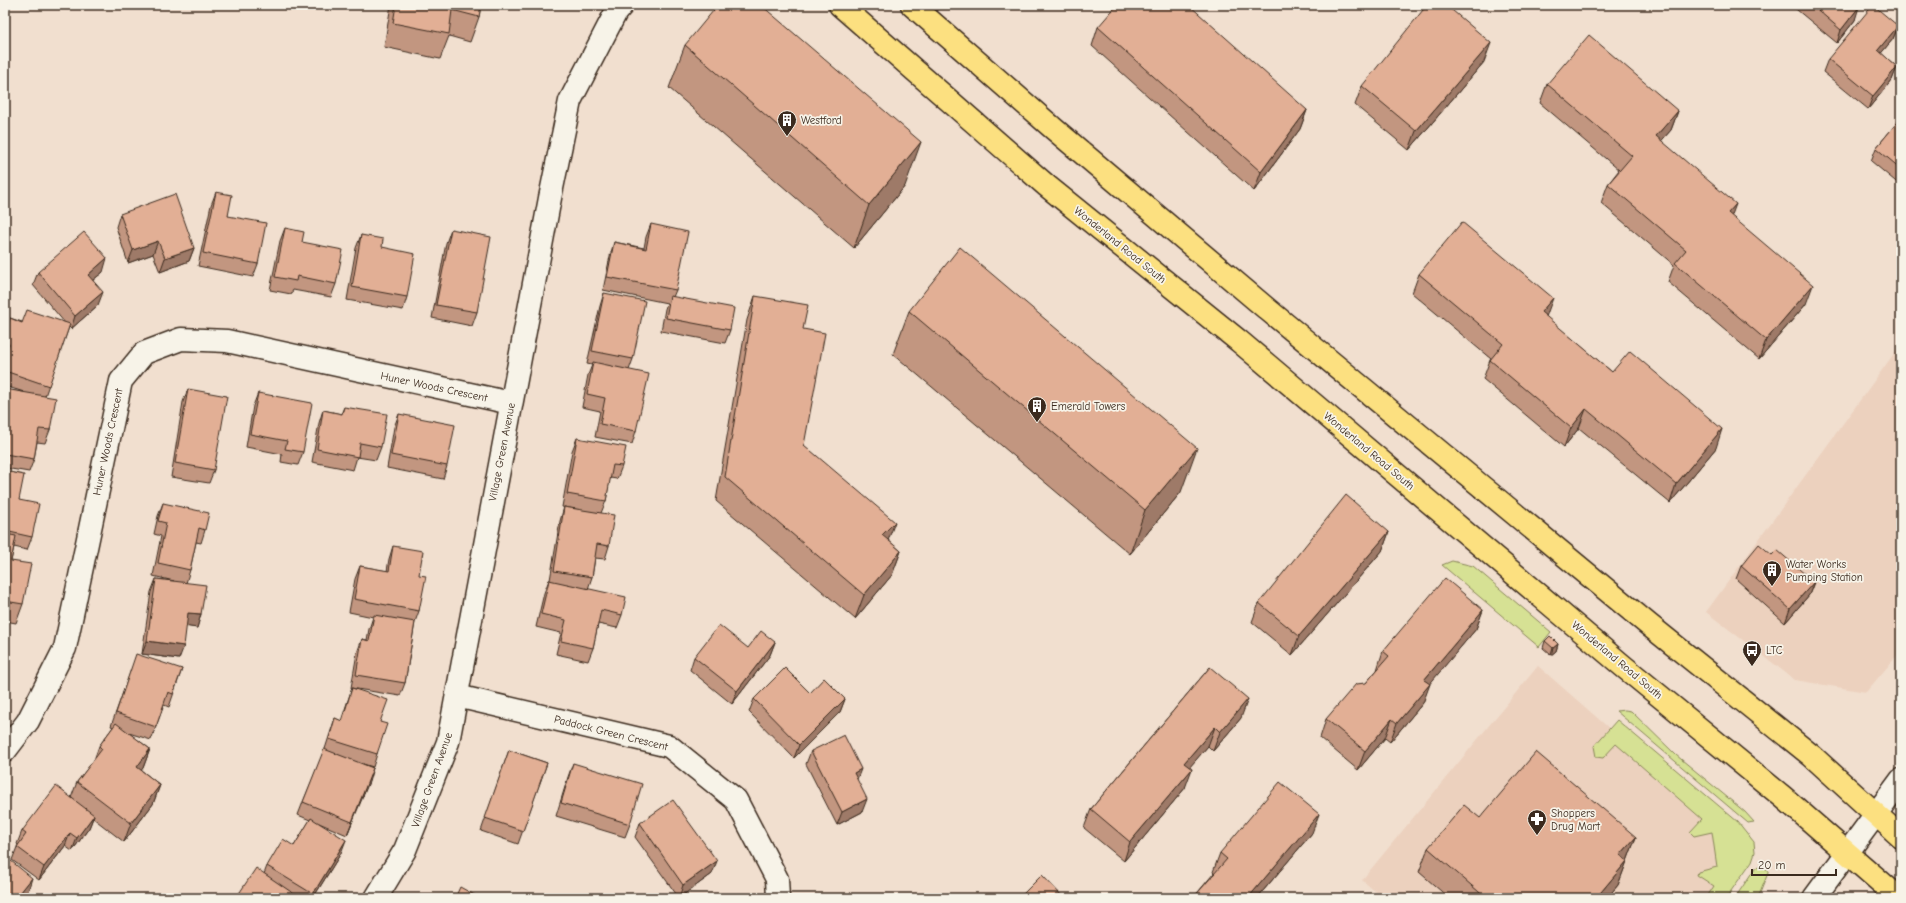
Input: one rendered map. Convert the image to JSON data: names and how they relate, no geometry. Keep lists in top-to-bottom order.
{
  "streets": {
    "main road": ["Wonderland Road South"],
    "street": ["Huner Woods Crescent", "Village Green Avenue", "Paddock Green Crescent"]
  },
  "crossings": [
    ["Huner Woods Crescent", "Village Green Avenue"],
    ["Village Green Avenue", "Paddock Green Crescent"]
  ],
  "places": {
    "building": ["Westford", "Emerald Towers", "Water Works Pumping Station"],
    "bus stop": ["LTC"],
    "pharmacy": ["Shoppers Drug Mart"]
  },
  "scale_bar": "20 m"
}
